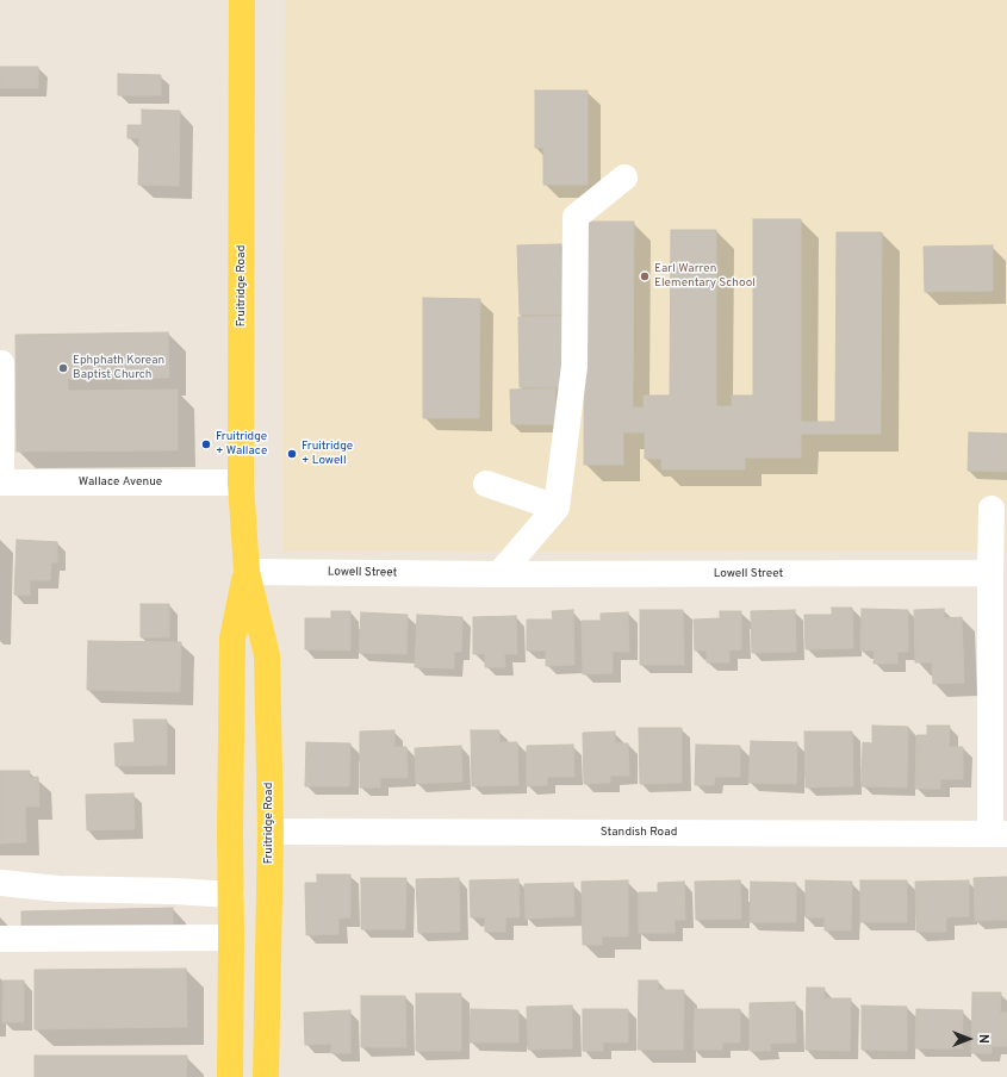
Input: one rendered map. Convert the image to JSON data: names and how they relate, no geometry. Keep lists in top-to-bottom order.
{
  "streets": {
    "main road": ["Fruitridge Road"],
    "street": ["Wallace Avenue", "Lowell Street", "Standish Road"]
  },
  "crossings": [
    ["Fruitridge Road", "Wallace Avenue"],
    ["Fruitridge Road", "Lowell Street"],
    ["Fruitridge Road", "Standish Road"]
  ],
  "places": [
    "Earl Warren Elementary School",
    "Ephphath Korean Baptist Church",
    "Fruitridge + Wallace",
    "Fruitridge + Lowell"
  ],
  "north": "right"
}
